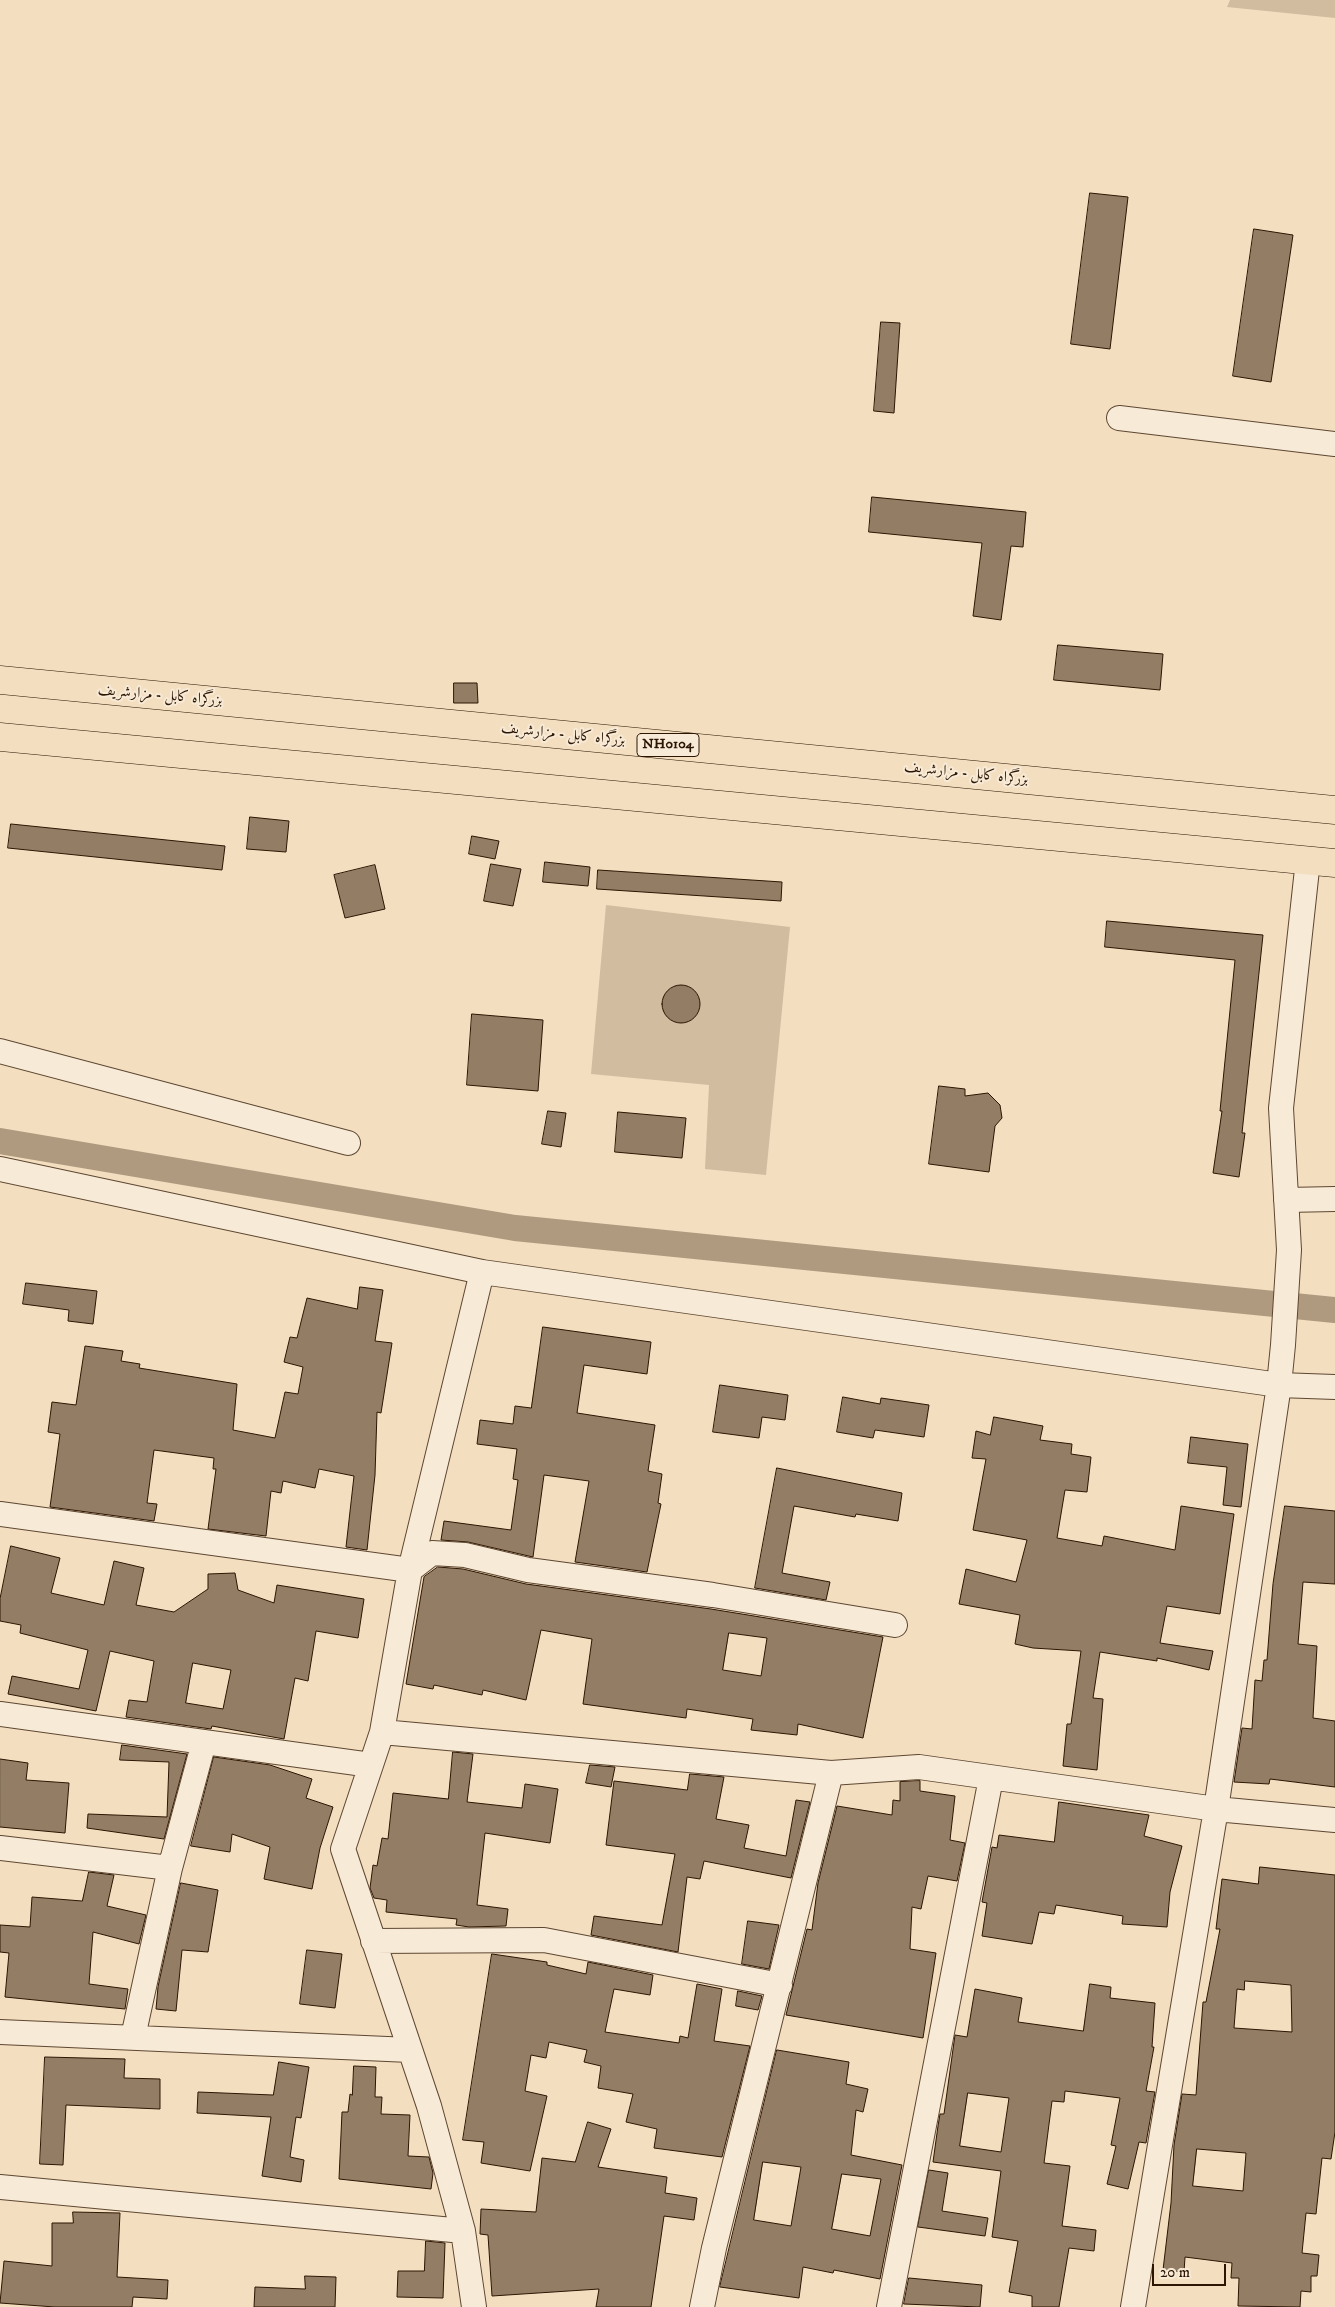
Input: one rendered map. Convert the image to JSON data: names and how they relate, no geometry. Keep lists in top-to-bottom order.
{
  "streets": {
    "highway": ["بزرگراه کابل - مزارشریف", "NH0104"]
  },
  "scale_bar": "20 m"
}
